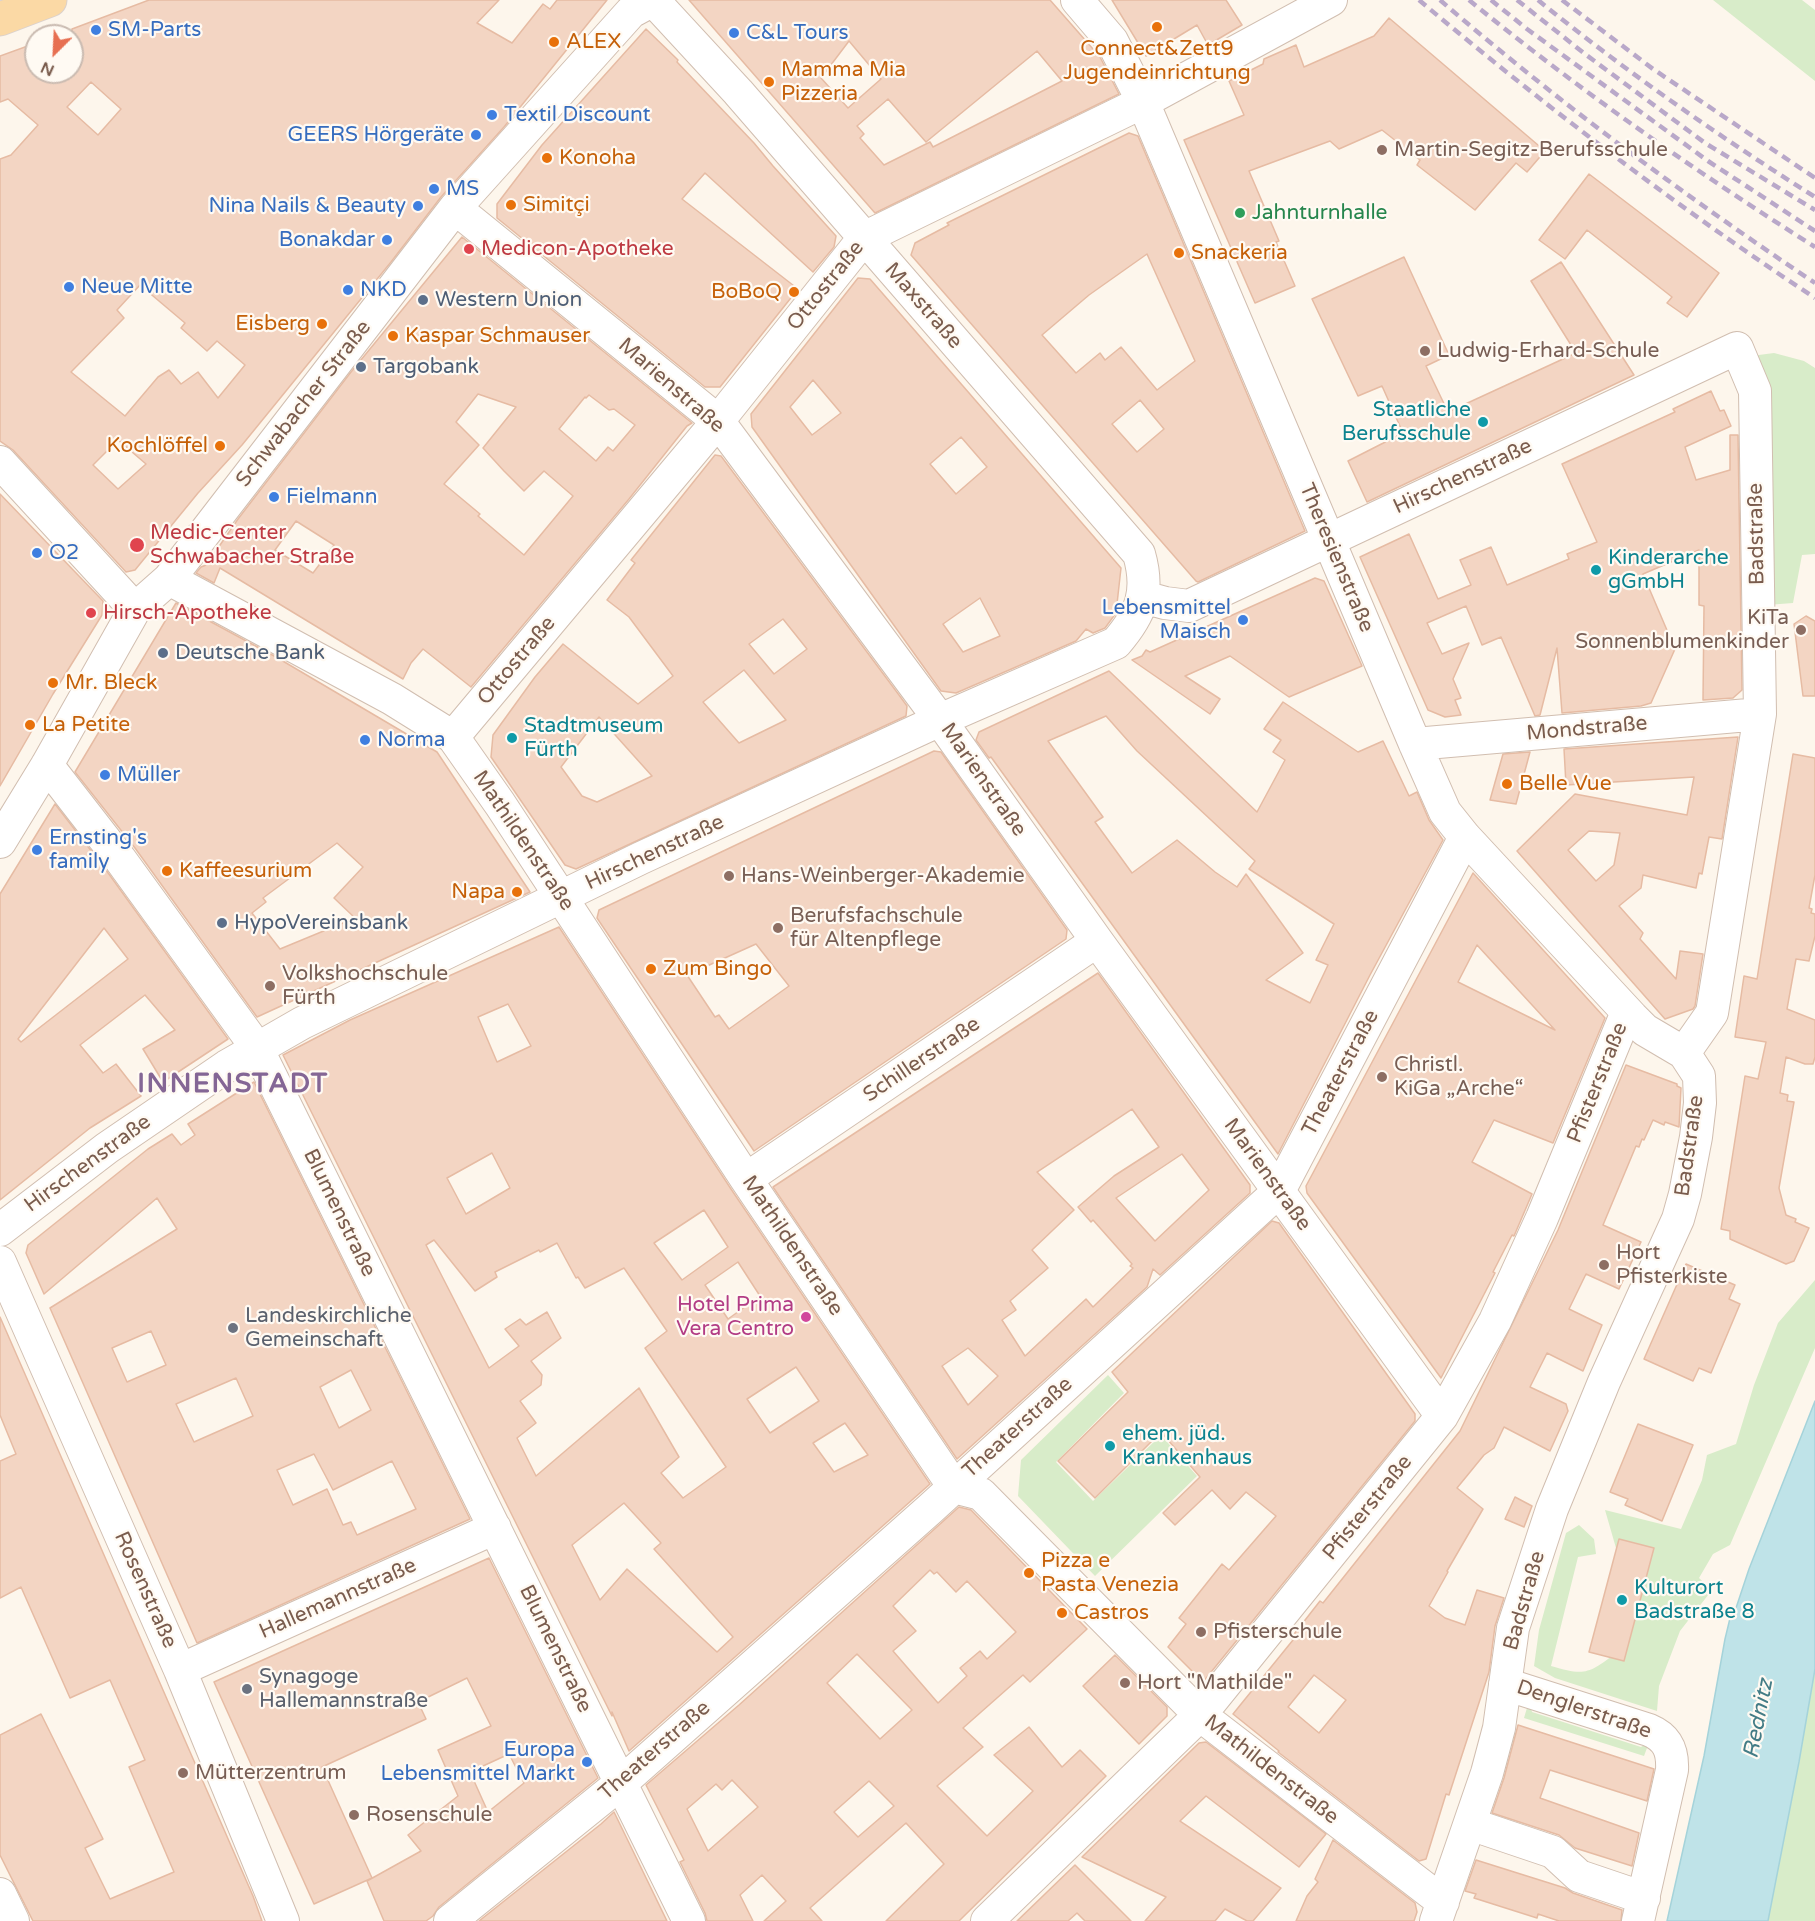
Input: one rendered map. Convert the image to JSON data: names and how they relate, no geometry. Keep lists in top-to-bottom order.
{
  "streets": {
    "street": [
      "Ottostraße",
      "Maxstraße",
      "Marienstraße",
      "Schwabacher Straße",
      "Hirschenstraße",
      "Badstraße",
      "Theresienstraße",
      "Mondstraße",
      "Mathildenstraße",
      "Schillerstraße",
      "Theaterstraße",
      "Pfisterstraße",
      "Blumenstraße",
      "Rosenstraße",
      "Hallemannstraße",
      "Denglerstraße"
    ]
  },
  "crossings": [
    ["Ottostraße", "Maxstraße"],
    ["Ottostraße", "Marienstraße"],
    ["Ottostraße", "Theresienstraße"],
    ["Ottostraße", "Mathildenstraße"],
    ["Maxstraße", "Schwabacher Straße"],
    ["Maxstraße", "Hirschenstraße"],
    ["Marienstraße", "Schwabacher Straße"],
    ["Marienstraße", "Hirschenstraße"],
    ["Marienstraße", "Schillerstraße"],
    ["Marienstraße", "Theaterstraße"],
    ["Marienstraße", "Pfisterstraße"],
    ["Schwabacher Straße", "Mathildenstraße"],
    ["Schwabacher Straße", "Blumenstraße"],
    ["Hirschenstraße", "Badstraße"],
    ["Hirschenstraße", "Theresienstraße"],
    ["Hirschenstraße", "Mathildenstraße"],
    ["Hirschenstraße", "Blumenstraße"],
    ["Badstraße", "Theresienstraße"],
    ["Badstraße", "Mondstraße"],
    ["Badstraße", "Mathildenstraße"],
    ["Badstraße", "Denglerstraße"],
    ["Theresienstraße", "Mondstraße"],
    ["Theresienstraße", "Theaterstraße"],
    ["Theresienstraße", "Pfisterstraße"],
    ["Mathildenstraße", "Schillerstraße"],
    ["Mathildenstraße", "Theaterstraße"],
    ["Mathildenstraße", "Pfisterstraße"],
    ["Theaterstraße", "Blumenstraße"],
    ["Blumenstraße", "Hallemannstraße"],
    ["Rosenstraße", "Hallemannstraße"]
  ],
  "districts": ["INNENSTADT"],
  "water": ["Rednitz"],
  "places": [
    "Connect&Zett9 Jugendeinrichtung",
    "SM-Parts",
    "C&L Tours",
    "ALEX",
    "Mamma Mia Pizzeria",
    "Textil Discount",
    "GEERS Hörgeräte",
    "Martin-Segitz-Berufsschule",
    "Konoha",
    "MS",
    "Simitçi",
    "Nina Nails & Beauty",
    "Jahnturnhalle",
    "Bonakdar",
    "Medicon-Apotheke",
    "Snackeria",
    "Neue Mitte",
    "NKD",
    "BoBoQ",
    "Western Union",
    "Eisberg",
    "Kaspar Schmauser",
    "Ludwig-Erhard-Schule",
    "Targobank",
    "Staatliche Berufsschule",
    "Kochlöffel",
    "Fielmann",
    "Medic-Center Schwabacher Straße",
    "O2",
    "Kinderarche gGmbH",
    "Hirsch-Apotheke",
    "Lebensmittel Maisch",
    "KiTa Sonnenblumenkinder",
    "Deutsche Bank",
    "Mr. Bleck",
    "La Petite",
    "Stadtmuseum Fürth",
    "Norma",
    "Müller",
    "Belle Vue",
    "Ernsting's family",
    "Kaffeesurium",
    "Hans-Weinberger-Akademie",
    "Napa",
    "HypoVereinsbank",
    "Berufsfachschule für Altenpflege",
    "Zum Bingo",
    "Volkshochschule Fürth",
    "Christl. KiGa „Arche“",
    "Hort Pfisterkiste",
    "Hotel Prima Vera Centro",
    "Landeskirchliche Gemeinschaft",
    "ehem. jüd. Krankenhaus",
    "Pizza e Pasta Venezia",
    "Kulturort Badstraße 8",
    "Castros",
    "Pfisterschule",
    "Hort \"Mathilde\"",
    "Synagoge Hallemannstraße",
    "Europa Lebensmittel Markt",
    "Mütterzentrum",
    "Rosenschule"
  ],
  "north": "bottom left"
}
